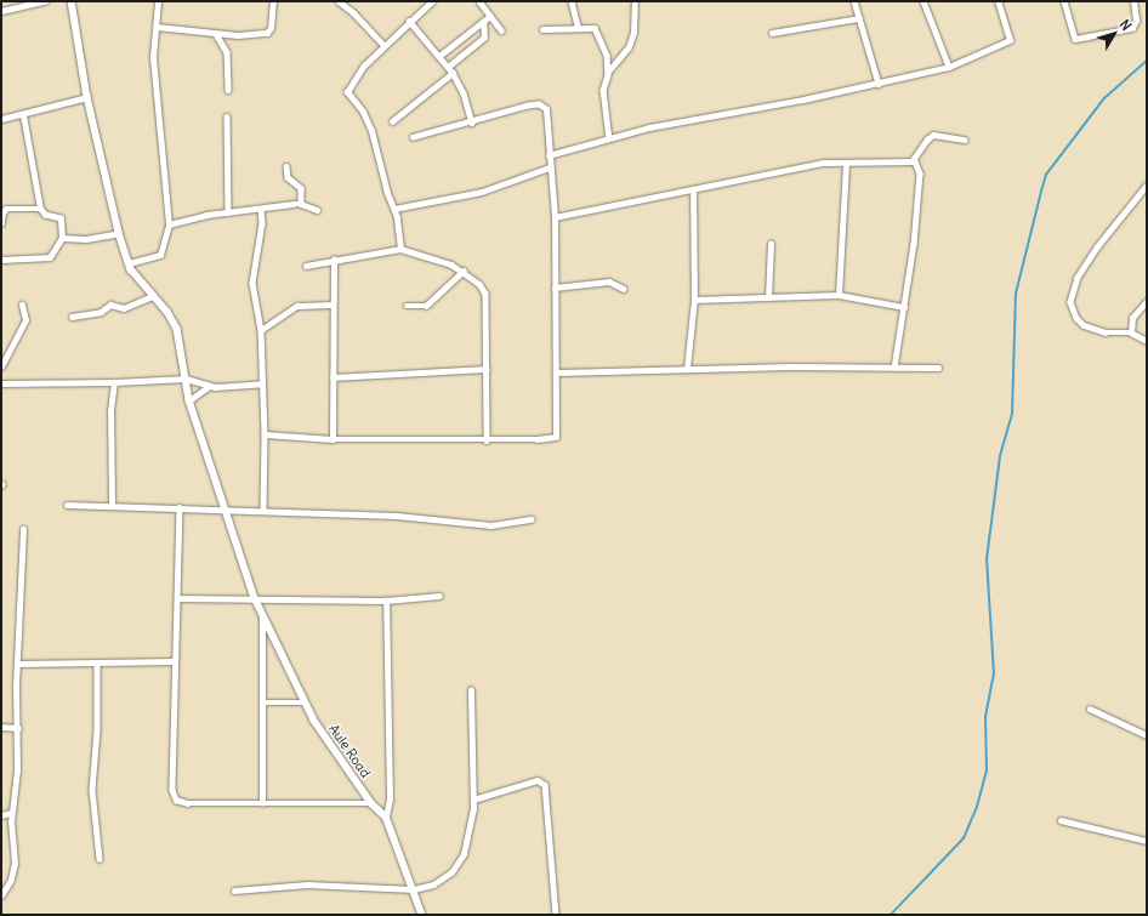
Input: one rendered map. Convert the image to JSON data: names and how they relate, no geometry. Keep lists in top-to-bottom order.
{
  "streets": {
    "street": ["Aule Road"]
  },
  "north": "top right"
}
